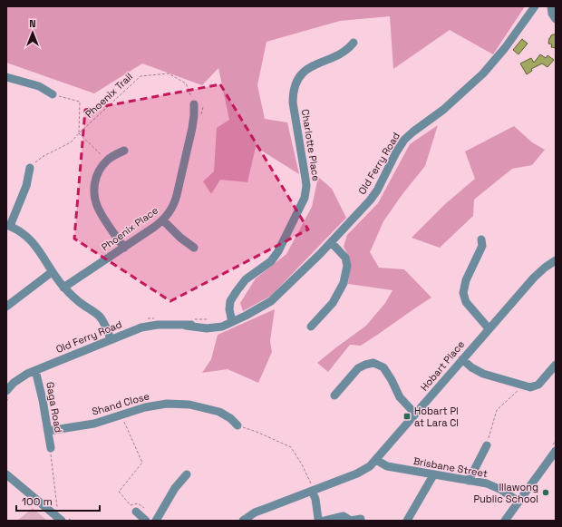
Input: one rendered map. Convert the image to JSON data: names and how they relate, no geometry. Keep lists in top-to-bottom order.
{
  "streets": {
    "street": [
      "Charlotte Place",
      "Old Ferry Road",
      "Phoenix Place",
      "Hobart Place",
      "Shand Close",
      "Gaga Road",
      "Brisbane Street"
    ],
    "path": ["Phoenix Trail"]
  },
  "crossings": [
    ["Phoenix Trail", "Phoenix Place"],
    ["Charlotte Place", "Old Ferry Road"],
    ["Old Ferry Road", "Gaga Road"],
    ["Hobart Place", "Brisbane Street"],
    ["Shand Close", "Gaga Road"]
  ],
  "places": {
    "transit": ["Hobart Pl at Lara Cl"],
    "other": ["Illawong Public School"]
  },
  "scale_bar": "100 m",
  "north": "top"
}
